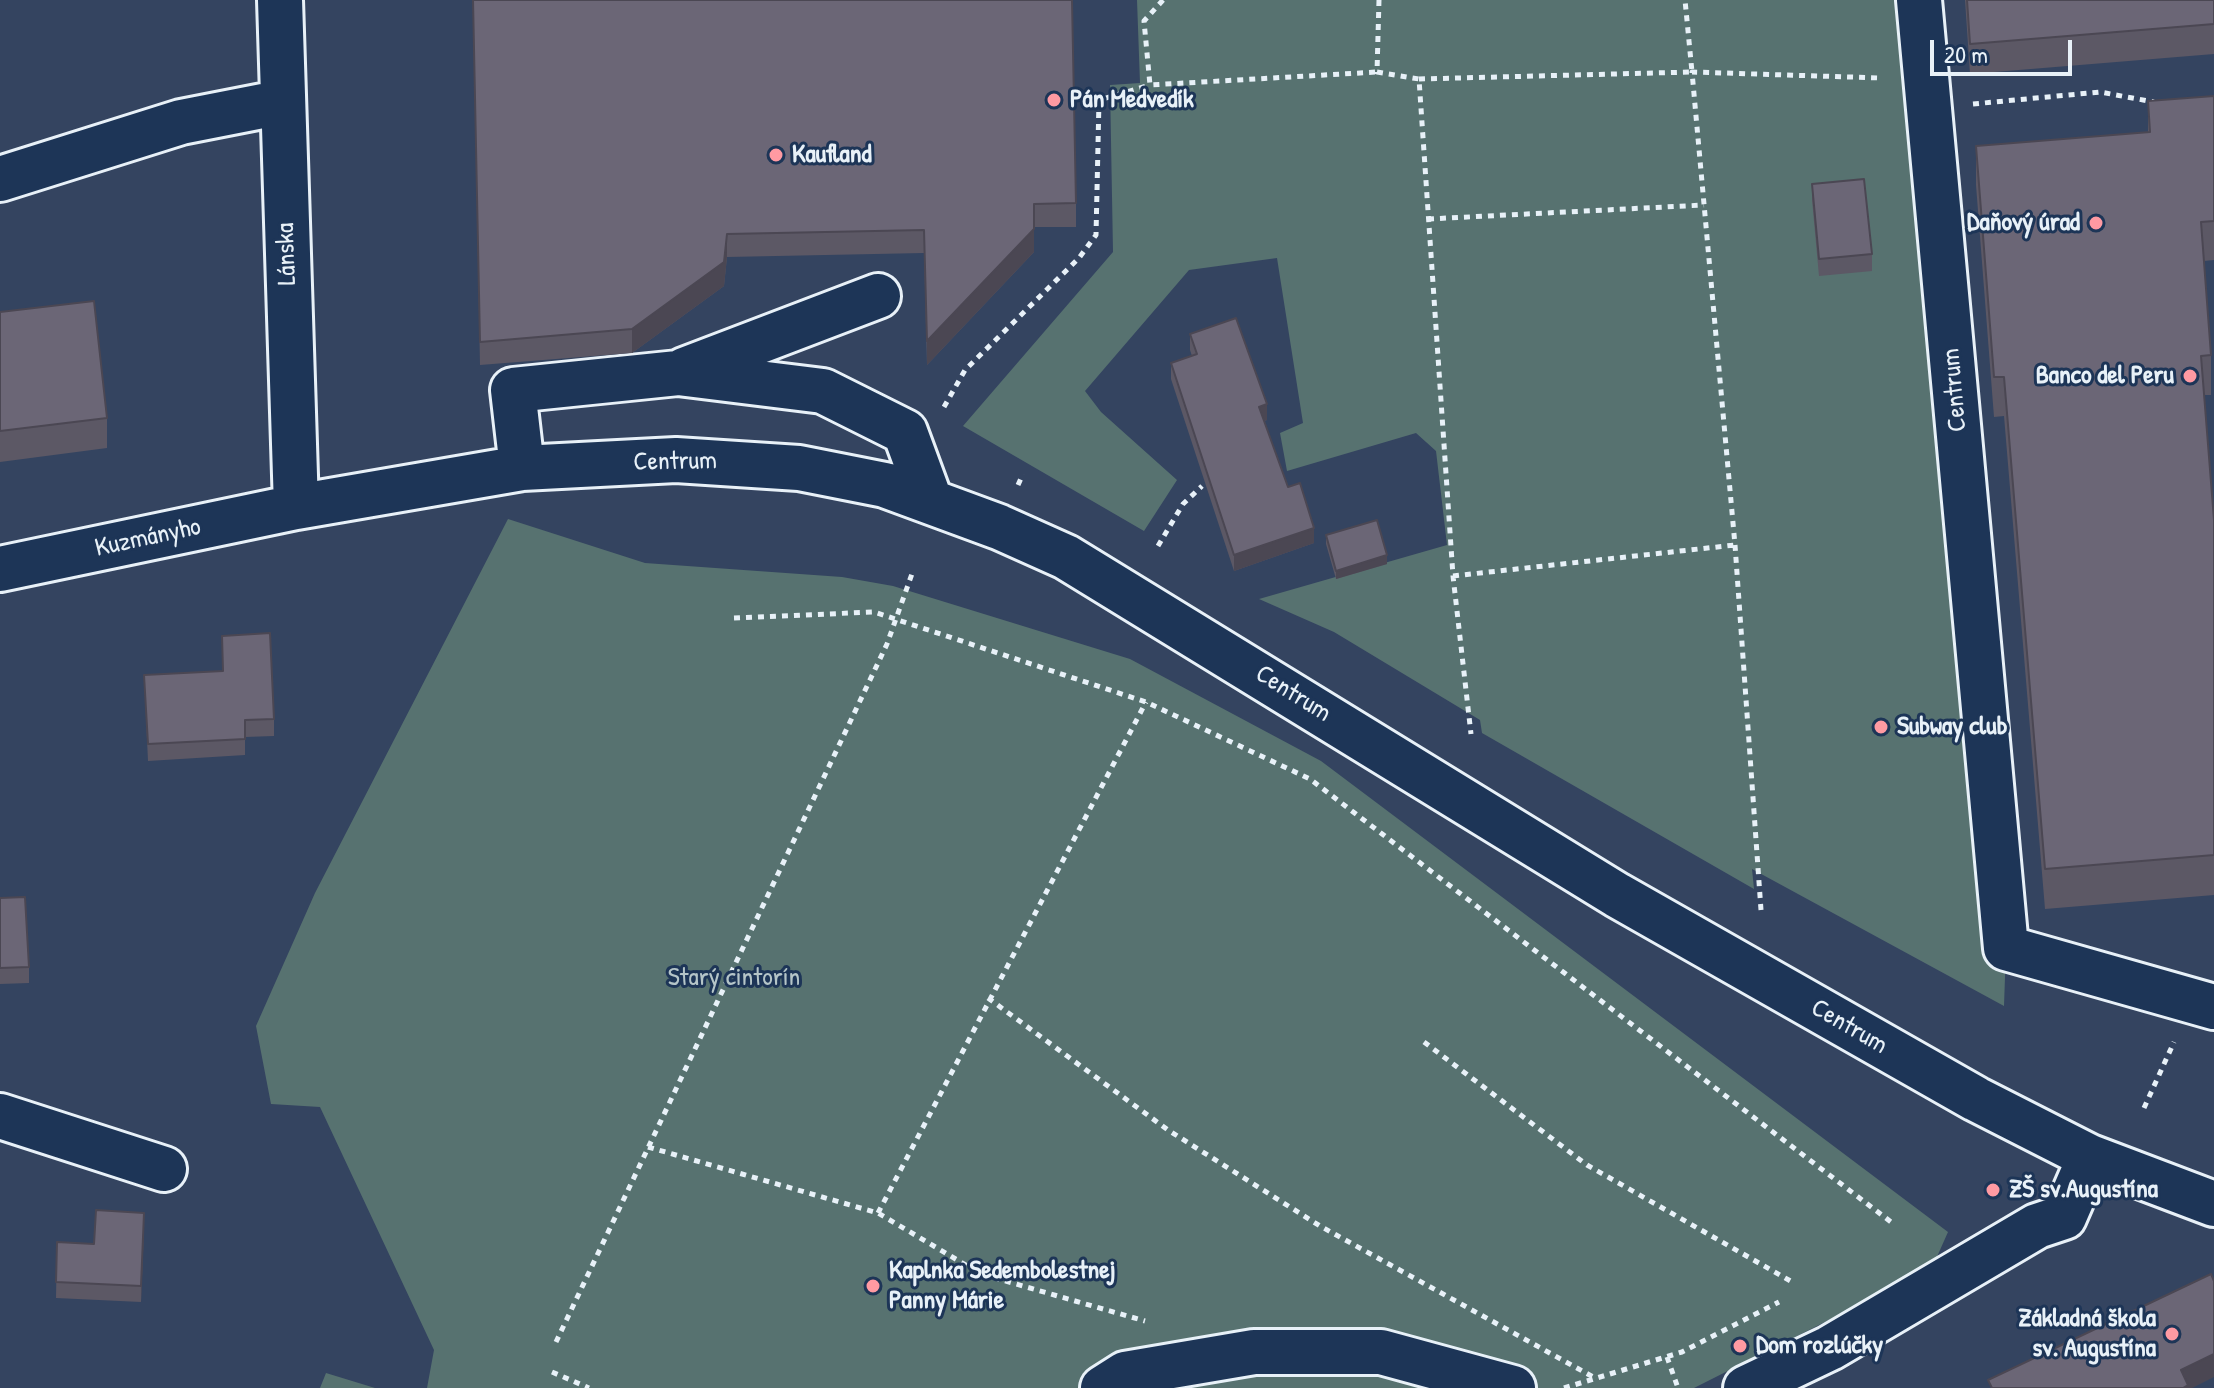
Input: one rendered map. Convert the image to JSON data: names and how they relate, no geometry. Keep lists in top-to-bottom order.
{
  "streets": {
    "street": ["Lánska", "Centrum", "Kuzmányho"]
  },
  "crossings": [
    ["Lánska", "Centrum"],
    ["Lánska", "Kuzmányho"],
    ["Centrum", "Kuzmányho"]
  ],
  "parks": ["Starý cintorín"],
  "places": [
    "Pán Medvedík",
    "Kaufland",
    "Daňový úrad",
    "Banco del Peru",
    "Subway club",
    "ZŠ sv.Augustína",
    "Kaplnka Sedembolestnej Panny Márie",
    "Základná škola sv. Augustína",
    "Dom rozlúčky"
  ],
  "scale_bar": "20 m"
}
